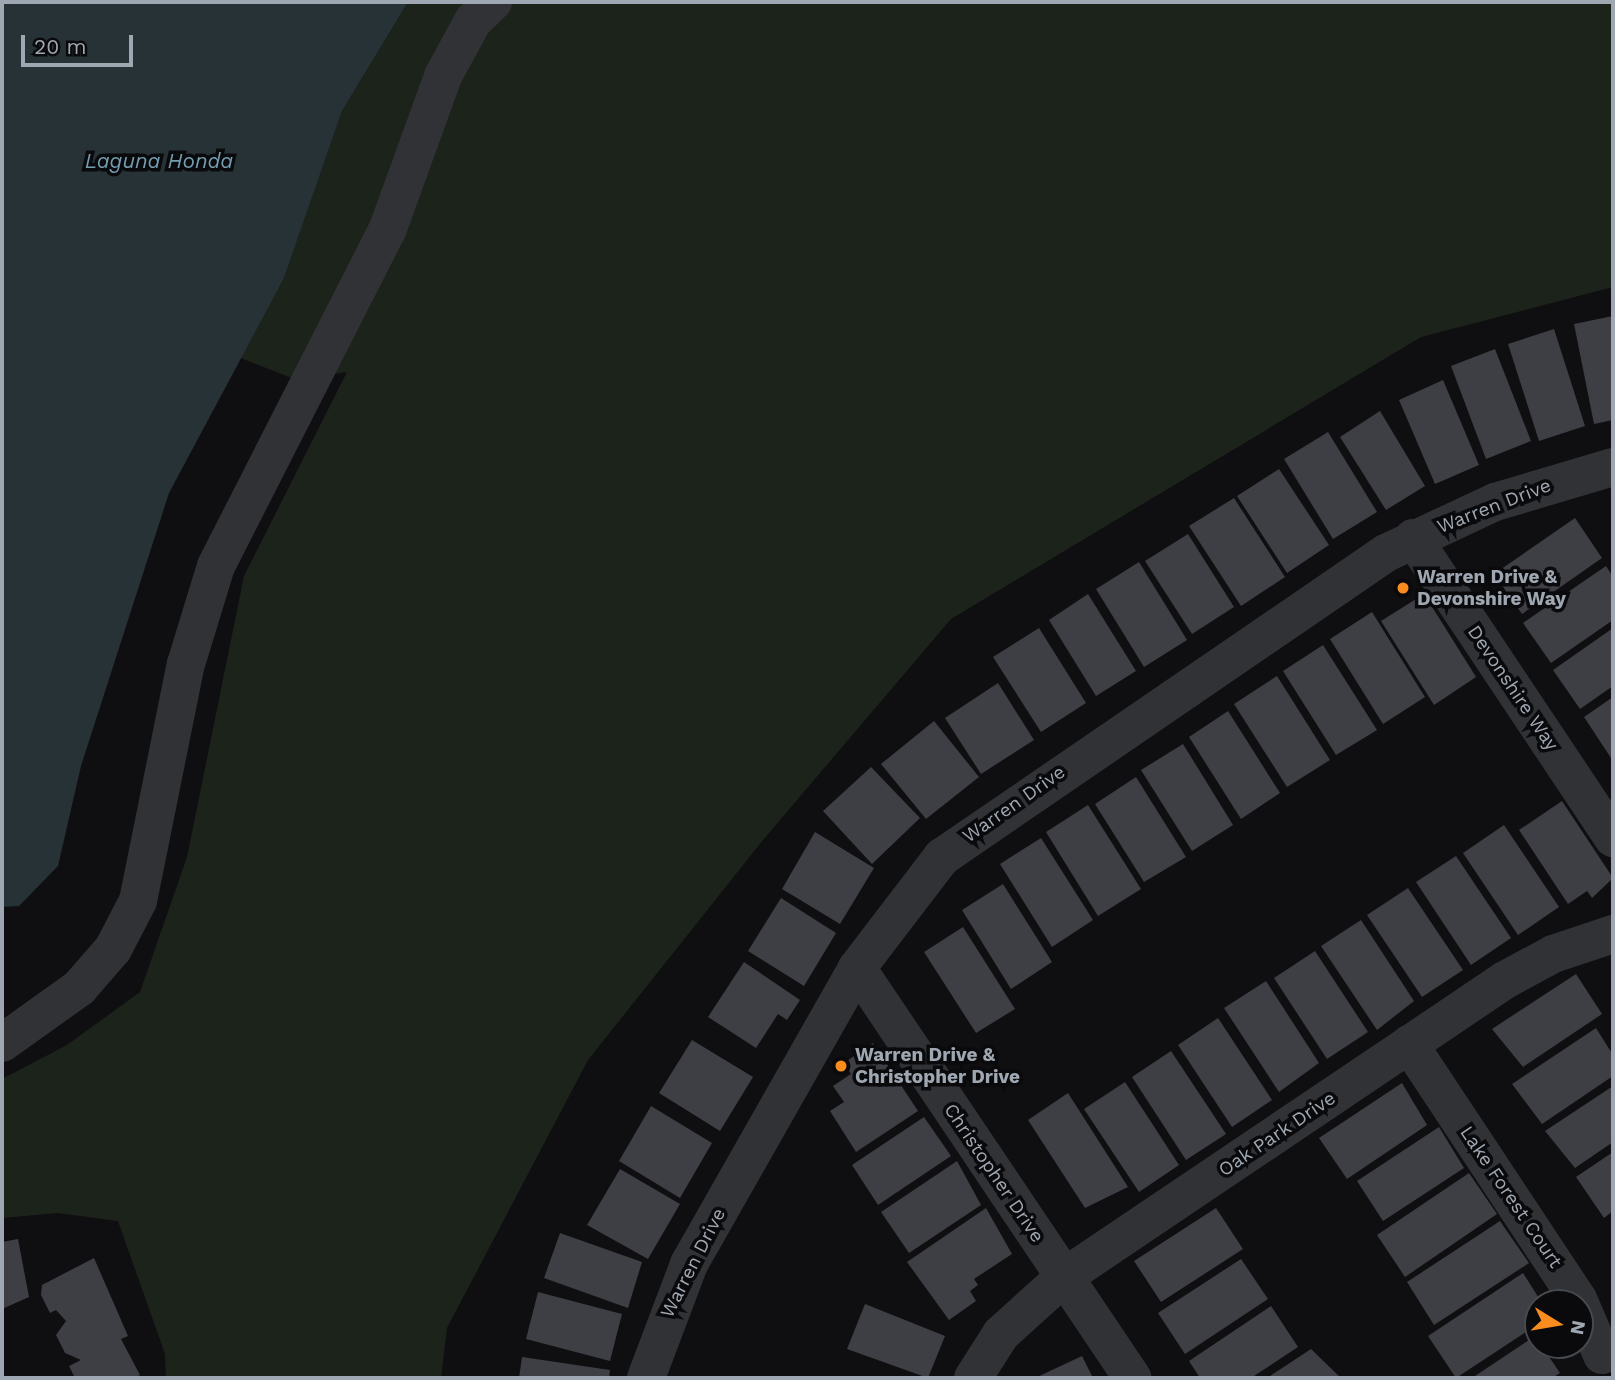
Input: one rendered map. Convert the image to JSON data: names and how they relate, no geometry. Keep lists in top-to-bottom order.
{
  "streets": {
    "street": [
      "Warren Drive",
      "Devonshire Way",
      "Oak Park Drive",
      "Christopher Drive",
      "Lake Forest Court"
    ]
  },
  "crossings": [
    ["Warren Drive", "Devonshire Way"],
    ["Warren Drive", "Christopher Drive"],
    ["Oak Park Drive", "Christopher Drive"],
    ["Oak Park Drive", "Lake Forest Court"]
  ],
  "water": ["Laguna Honda"],
  "places": ["Warren Drive & Devonshire Way", "Warren Drive & Christopher Drive"],
  "scale_bar": "20 m",
  "north": "right"
}
